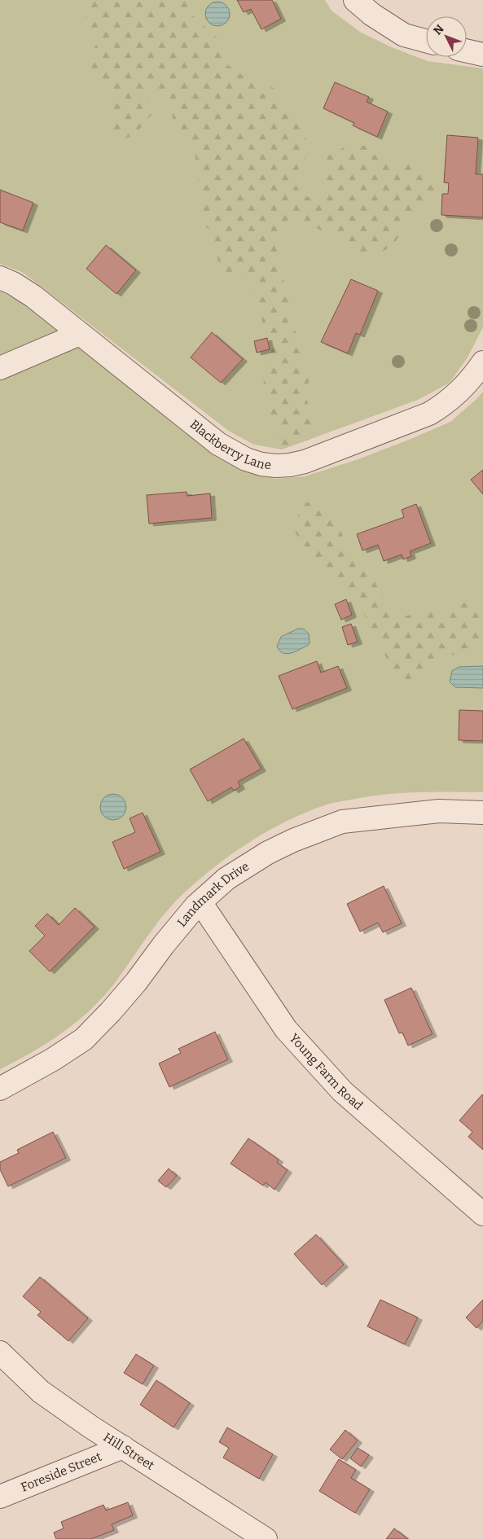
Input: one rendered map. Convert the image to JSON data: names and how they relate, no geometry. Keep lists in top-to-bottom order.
{
  "streets": {
    "street": [
      "Blackberry Lane",
      "Landmark Drive",
      "Young Farm Road",
      "Hill Street",
      "Foreside Street"
    ]
  },
  "crossings": [
    ["Landmark Drive", "Young Farm Road"],
    ["Hill Street", "Foreside Street"]
  ],
  "north": "top left"
}
